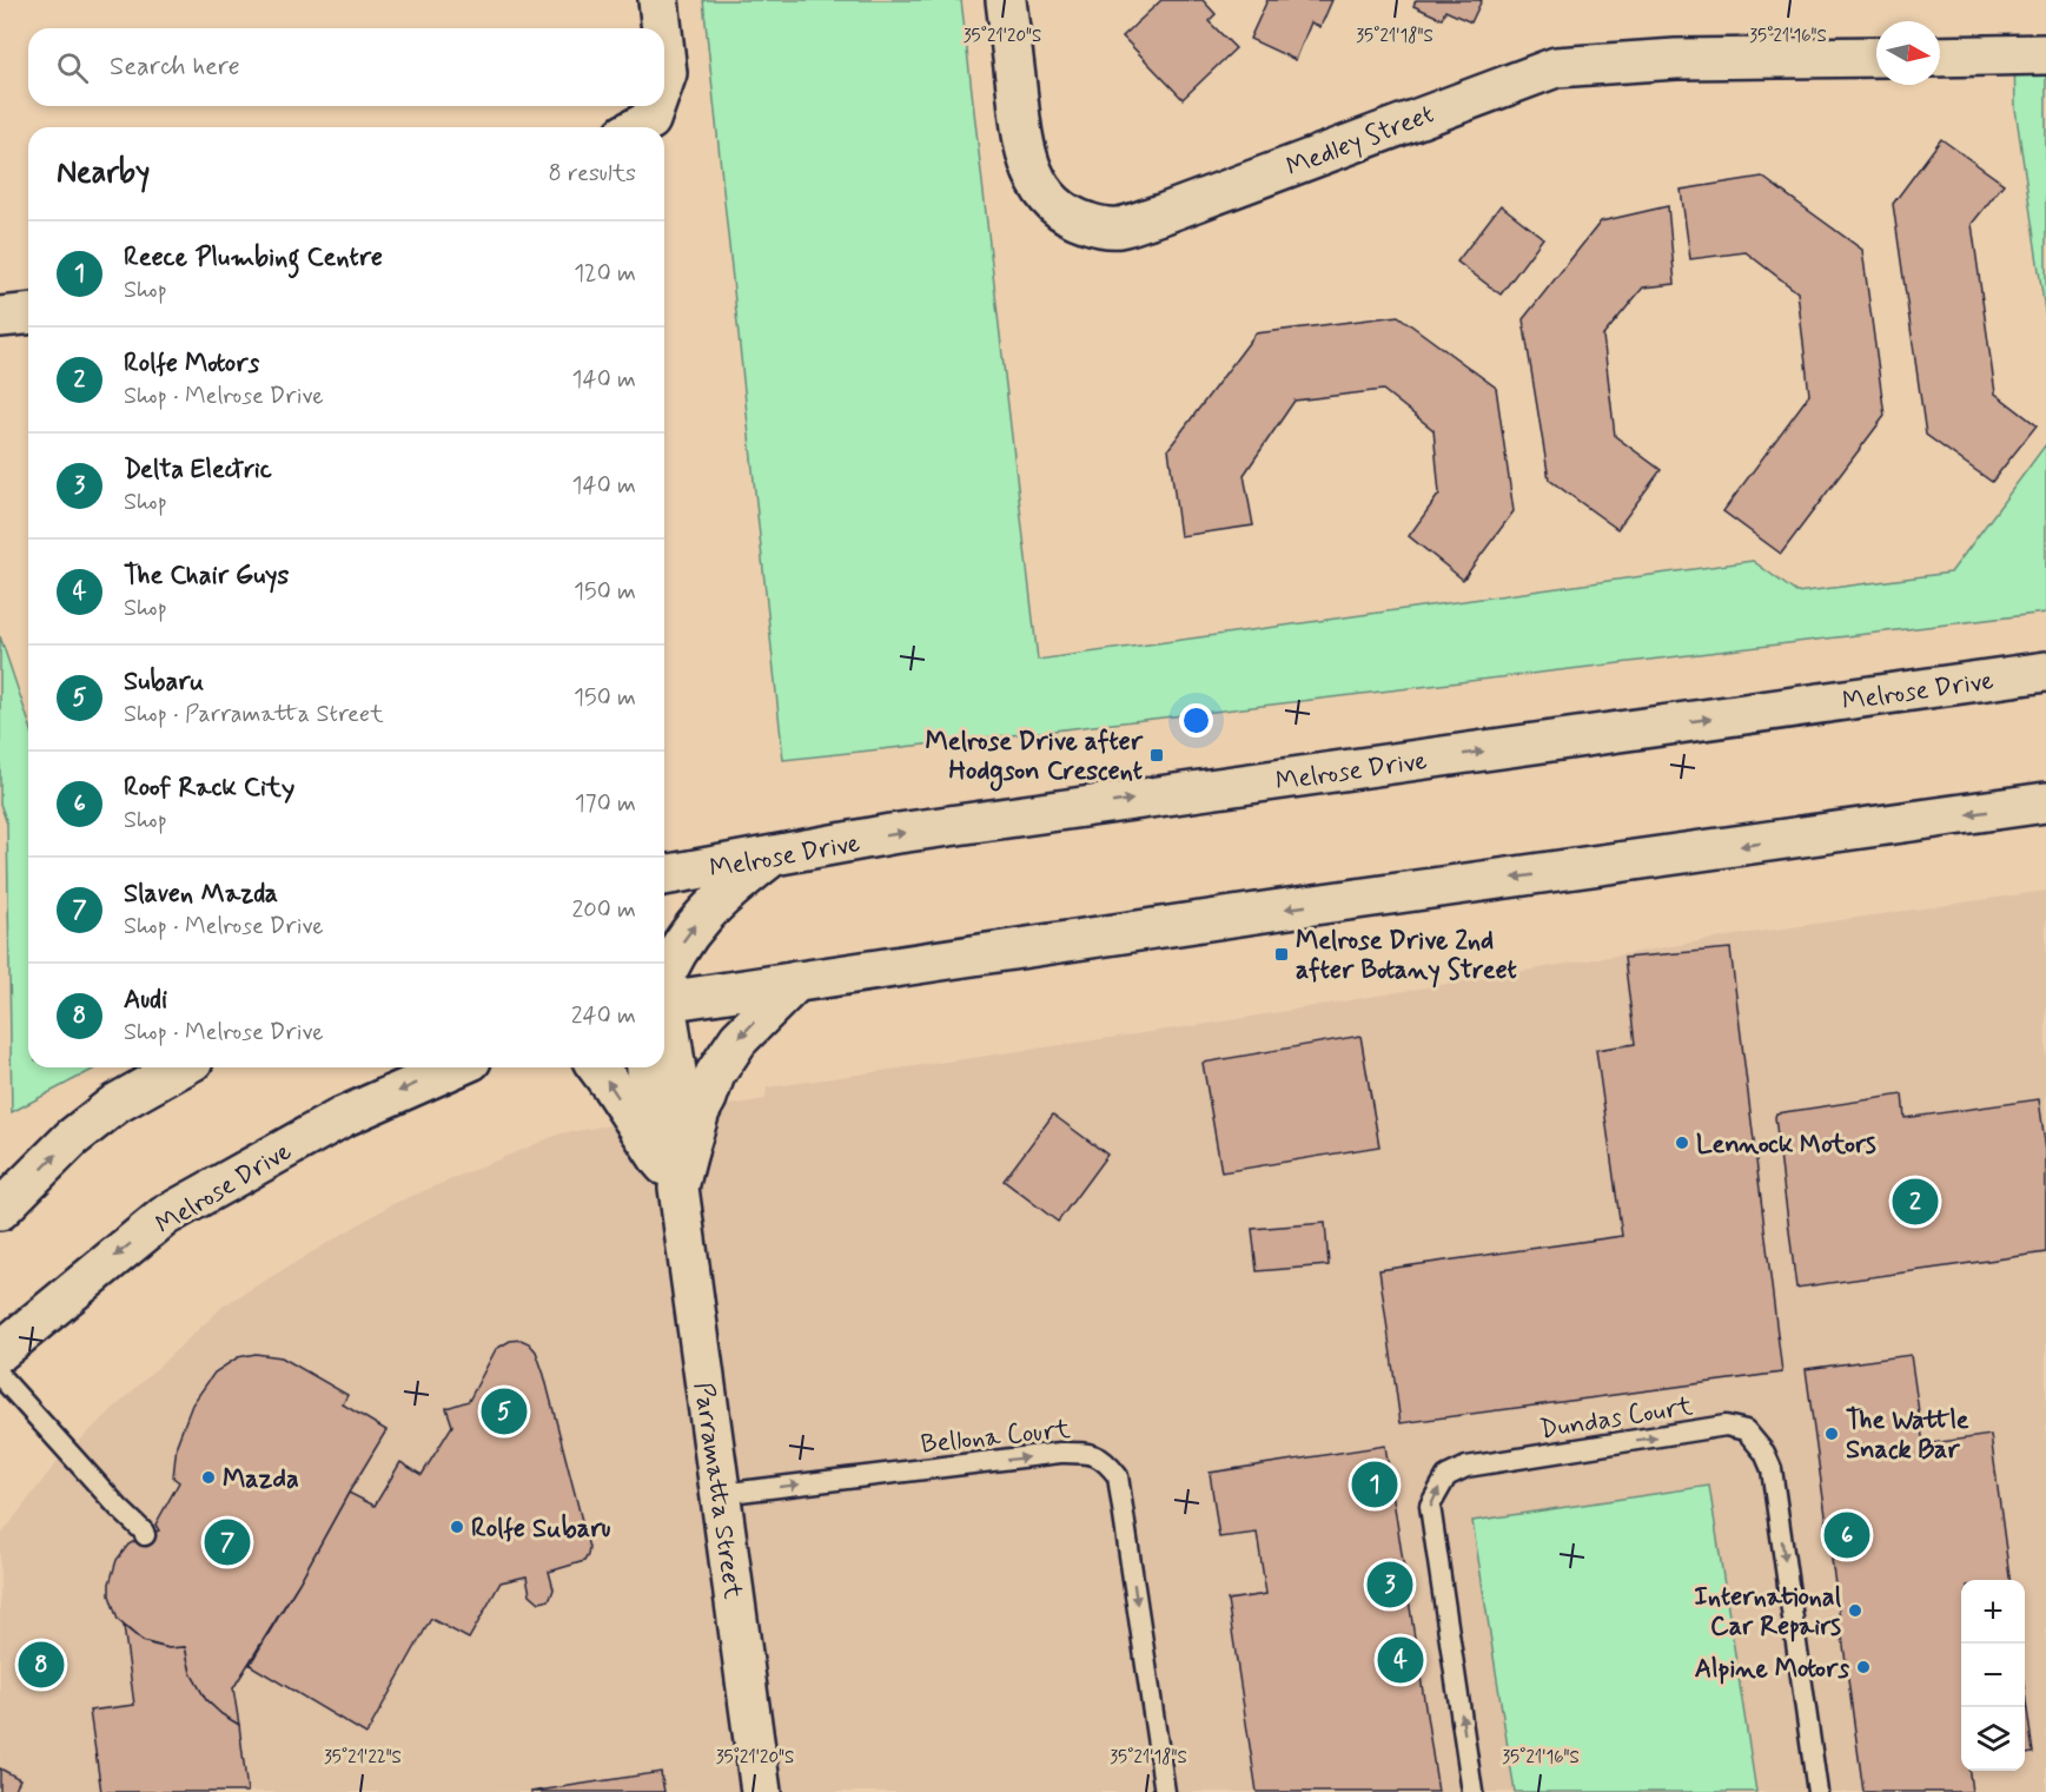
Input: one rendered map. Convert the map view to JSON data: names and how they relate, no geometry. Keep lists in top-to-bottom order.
{
  "streets": {
    "main road": ["Medley Street", "Melrose Drive", "Parramatta Street"],
    "lane": ["Dundas Court", "Bellona Court"]
  },
  "crossings": [
    ["Bellona Court", "Parramatta Street"]
  ],
  "places": {
    "transit": ["Melrose Drive after Hodgson Crescent", "Melrose Drive 2nd after Botany Street"],
    "other": [
      "Lennock Motors",
      "The Wattle Snack Bar",
      "Mazda",
      "Rolfe Subaru",
      "International Car Repairs",
      "Alpine Motors"
    ]
  },
  "north": "right",
  "page": {
    "search": "Search here",
    "heading": ["Nearby", "8 results"],
    "list": [
      {
        "mark": "1",
        "name": "Reece Plumbing Centre",
        "note": "Shop",
        "value": "120 m"
      },
      {
        "mark": "2",
        "name": "Rolfe Motors",
        "note": "Shop · Melrose Drive",
        "value": "140 m"
      },
      {
        "mark": "3",
        "name": "Delta Electric",
        "note": "Shop",
        "value": "140 m"
      },
      {
        "mark": "4",
        "name": "The Chair Guys",
        "note": "Shop",
        "value": "150 m"
      },
      {
        "mark": "5",
        "name": "Subaru",
        "note": "Shop · Parramatta Street",
        "value": "150 m"
      },
      {
        "mark": "6",
        "name": "Roof Rack City",
        "note": "Shop",
        "value": "170 m"
      },
      {
        "mark": "7",
        "name": "Slaven Mazda",
        "note": "Shop · Melrose Drive",
        "value": "200 m"
      },
      {
        "mark": "8",
        "name": "Audi",
        "note": "Shop · Melrose Drive",
        "value": "240 m"
      }
    ],
    "pins": [
      "2",
      "5",
      "1",
      "6",
      "7",
      "3",
      "4",
      "8"
    ],
    "map_buttons": ["+", "−"]
  },
  "coordinates": [
    "35°21'20\"S",
    "35°21'18\"S",
    "35°21'16\"S",
    "35°21'22\"S"
  ]
}
